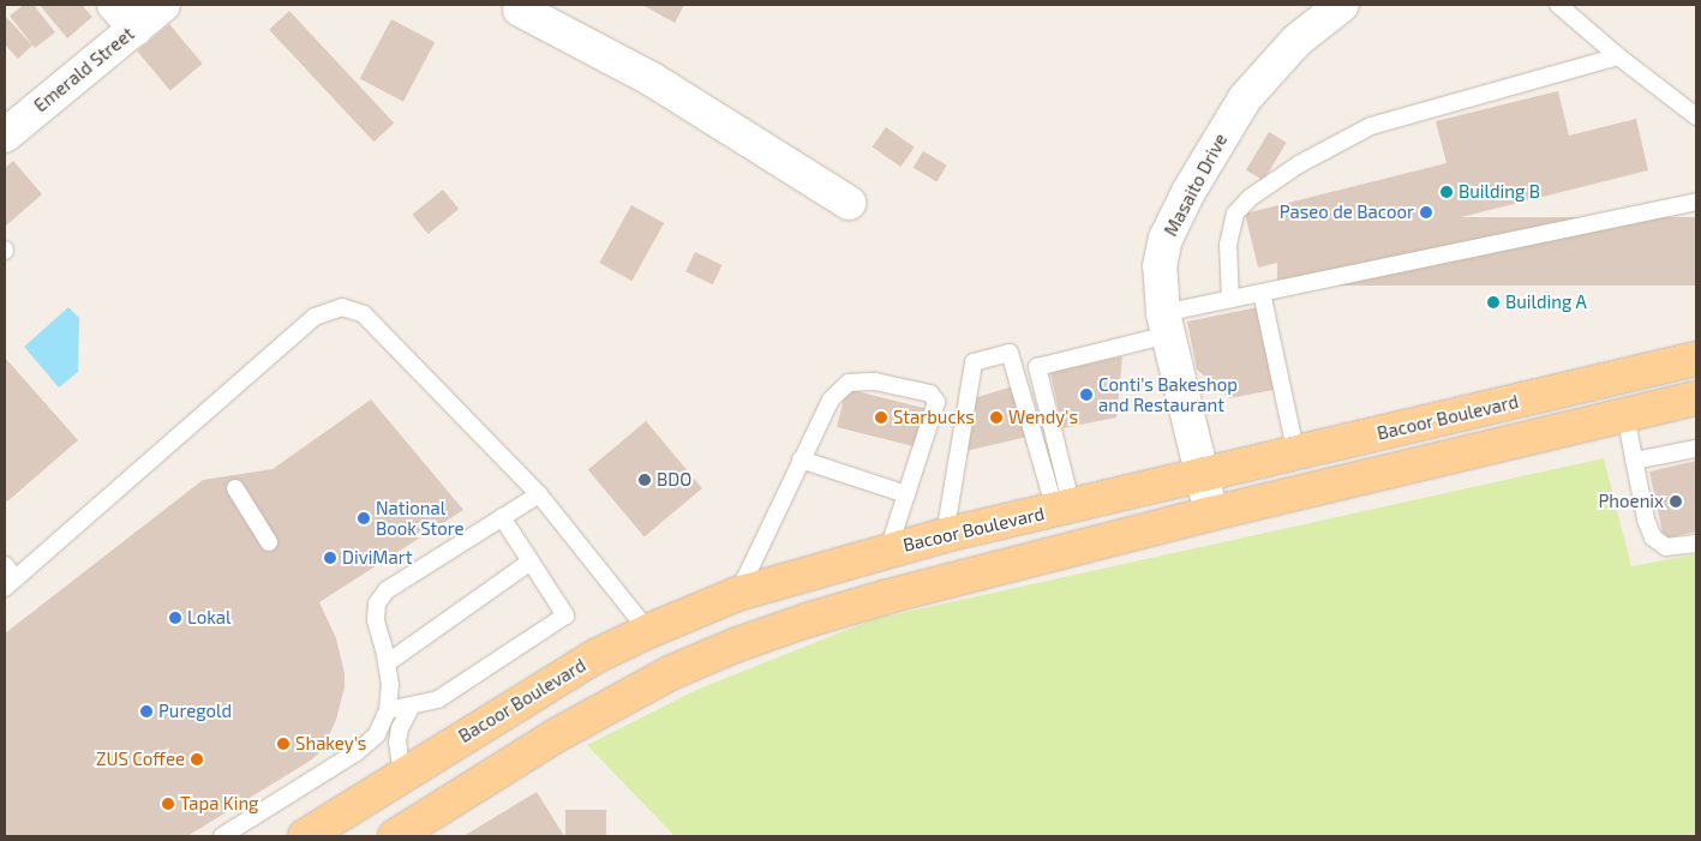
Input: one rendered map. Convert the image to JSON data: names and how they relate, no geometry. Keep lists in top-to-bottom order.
{
  "streets": {
    "main road": ["Bacoor Boulevard"],
    "street": ["Emerald Street", "Masaito Drive"]
  },
  "crossings": [
    ["Masaito Drive", "Bacoor Boulevard"]
  ],
  "places": [
    "Building B",
    "Paseo de Bacoor",
    "Building A",
    "Conti's Bakeshop and Restaurant",
    "Starbucks",
    "Wendy's",
    "BDO",
    "Phoenix",
    "National Book Store",
    "DiviMart",
    "Lokal",
    "Puregold",
    "Shakey's",
    "ZUS Coffee",
    "Tapa King"
  ]
}
